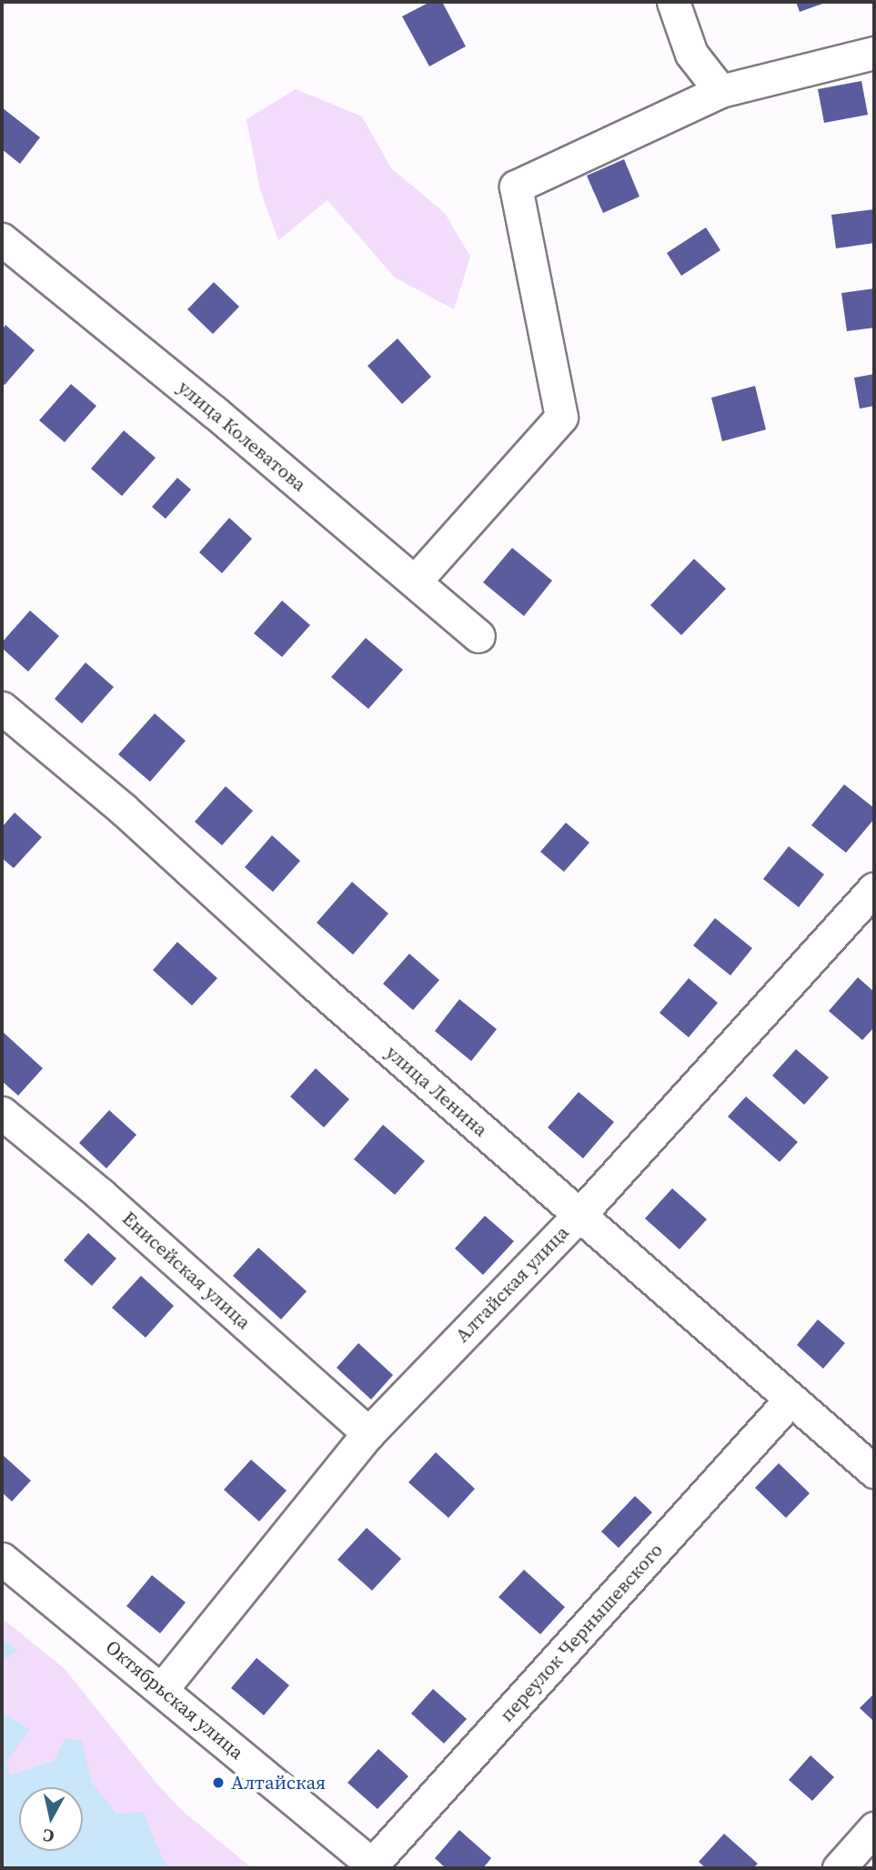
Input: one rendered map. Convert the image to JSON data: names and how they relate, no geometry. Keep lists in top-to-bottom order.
{
  "streets": {
    "street": [
      "улица Колеватова",
      "улица Ленина",
      "Енисейская улица",
      "Алтайская улица",
      "переулок Чернышевского",
      "Октябрьская улица"
    ]
  },
  "crossings": [
    ["улица Ленина", "Алтайская улица"],
    ["улица Ленина", "переулок Чернышевского"],
    ["Енисейская улица", "Алтайская улица"],
    ["Алтайская улица", "Октябрьская улица"],
    ["переулок Чернышевского", "Октябрьская улица"]
  ],
  "places": ["Алтайская"],
  "north": "bottom"
}
